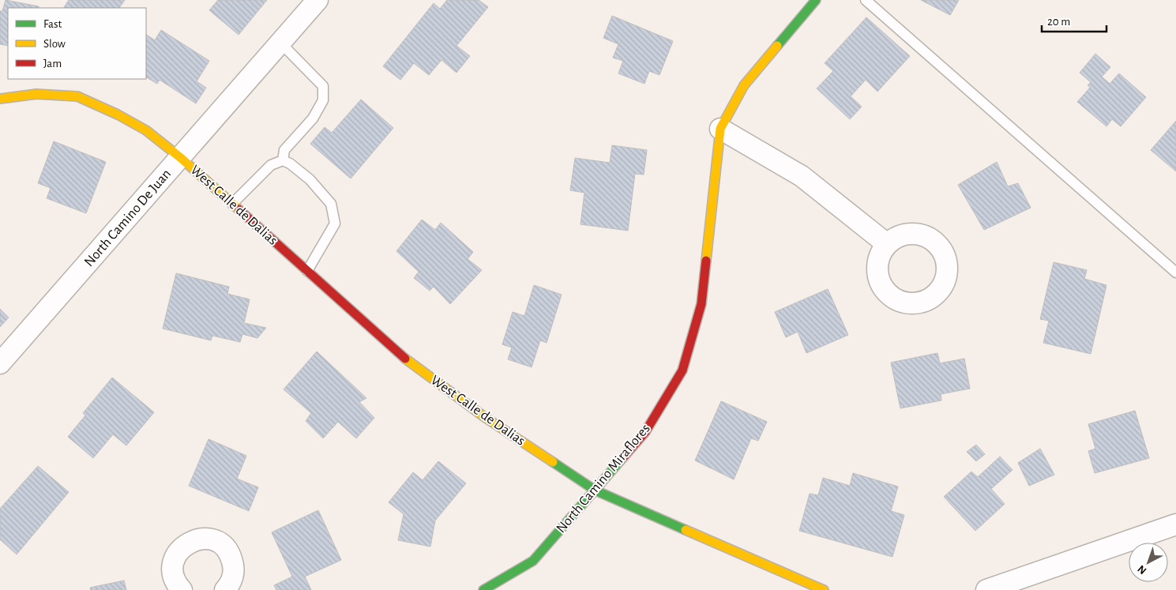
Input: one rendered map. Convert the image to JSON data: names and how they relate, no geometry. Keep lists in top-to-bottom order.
{
  "streets": {
    "street": ["West Calle de Dalias", "North Camino De Juan", "North Camino Miraflores"]
  },
  "crossings": [
    ["West Calle de Dalias", "North Camino De Juan"],
    ["West Calle de Dalias", "North Camino Miraflores"]
  ],
  "legend": ["Fast", "Slow", "Jam"],
  "scale_bar": "20 m",
  "north": "bottom left"
}
